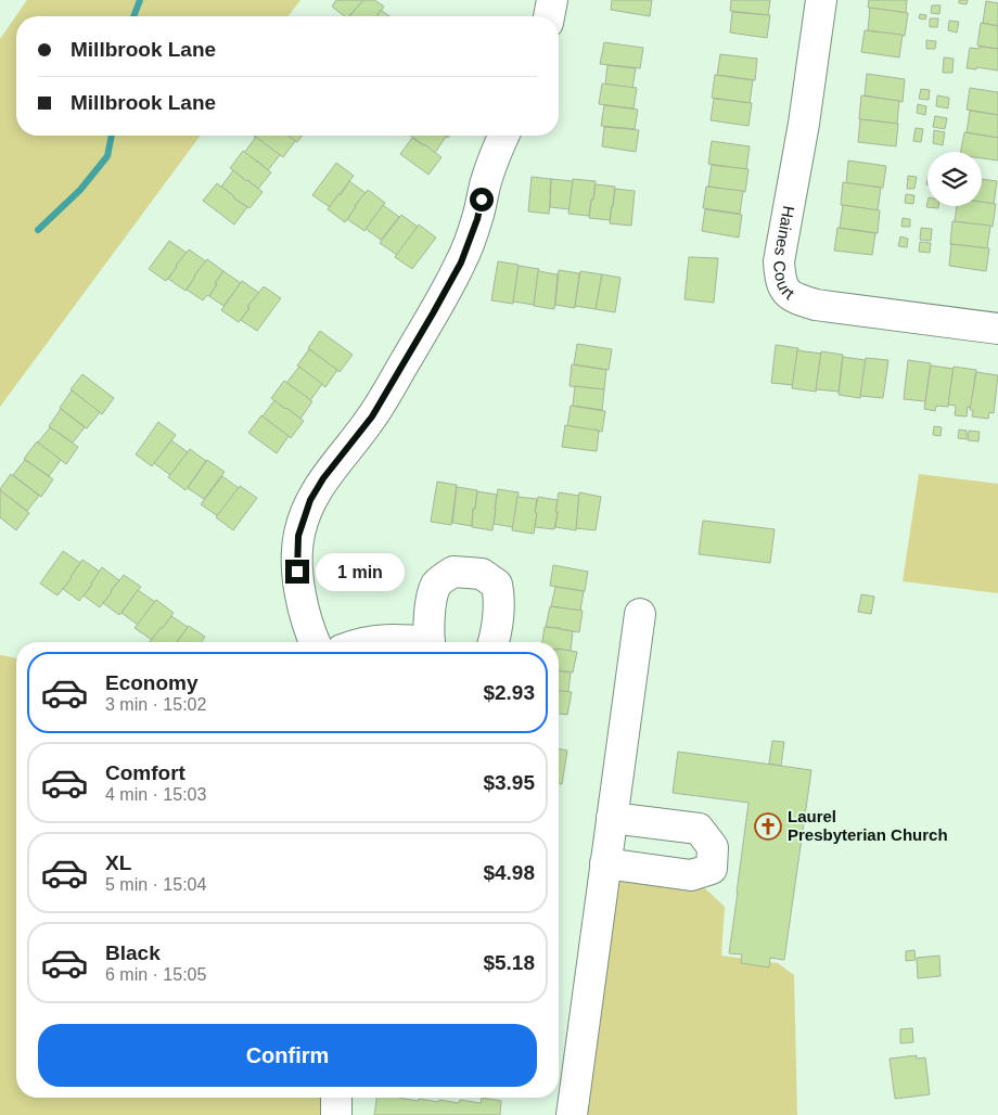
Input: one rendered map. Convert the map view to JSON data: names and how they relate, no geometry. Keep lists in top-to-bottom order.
{
  "streets": {
    "street": ["Haines Court"]
  },
  "places": {
    "church": ["Laurel Presbyterian Church"]
  },
  "page": {
    "banner": ["Millbrook Lane", "Millbrook Lane"],
    "bubble": "1 min",
    "list": [
      {
        "name": "Economy",
        "note": "3 min · 15:02",
        "value": "$2.93"
      },
      {
        "name": "Comfort",
        "note": "4 min · 15:03",
        "value": "$3.95"
      },
      {
        "name": "XL",
        "note": "5 min · 15:04",
        "value": "$4.98"
      },
      {
        "name": "Black",
        "note": "6 min · 15:05",
        "value": "$5.18"
      }
    ],
    "buttons": "Confirm"
  }
}
